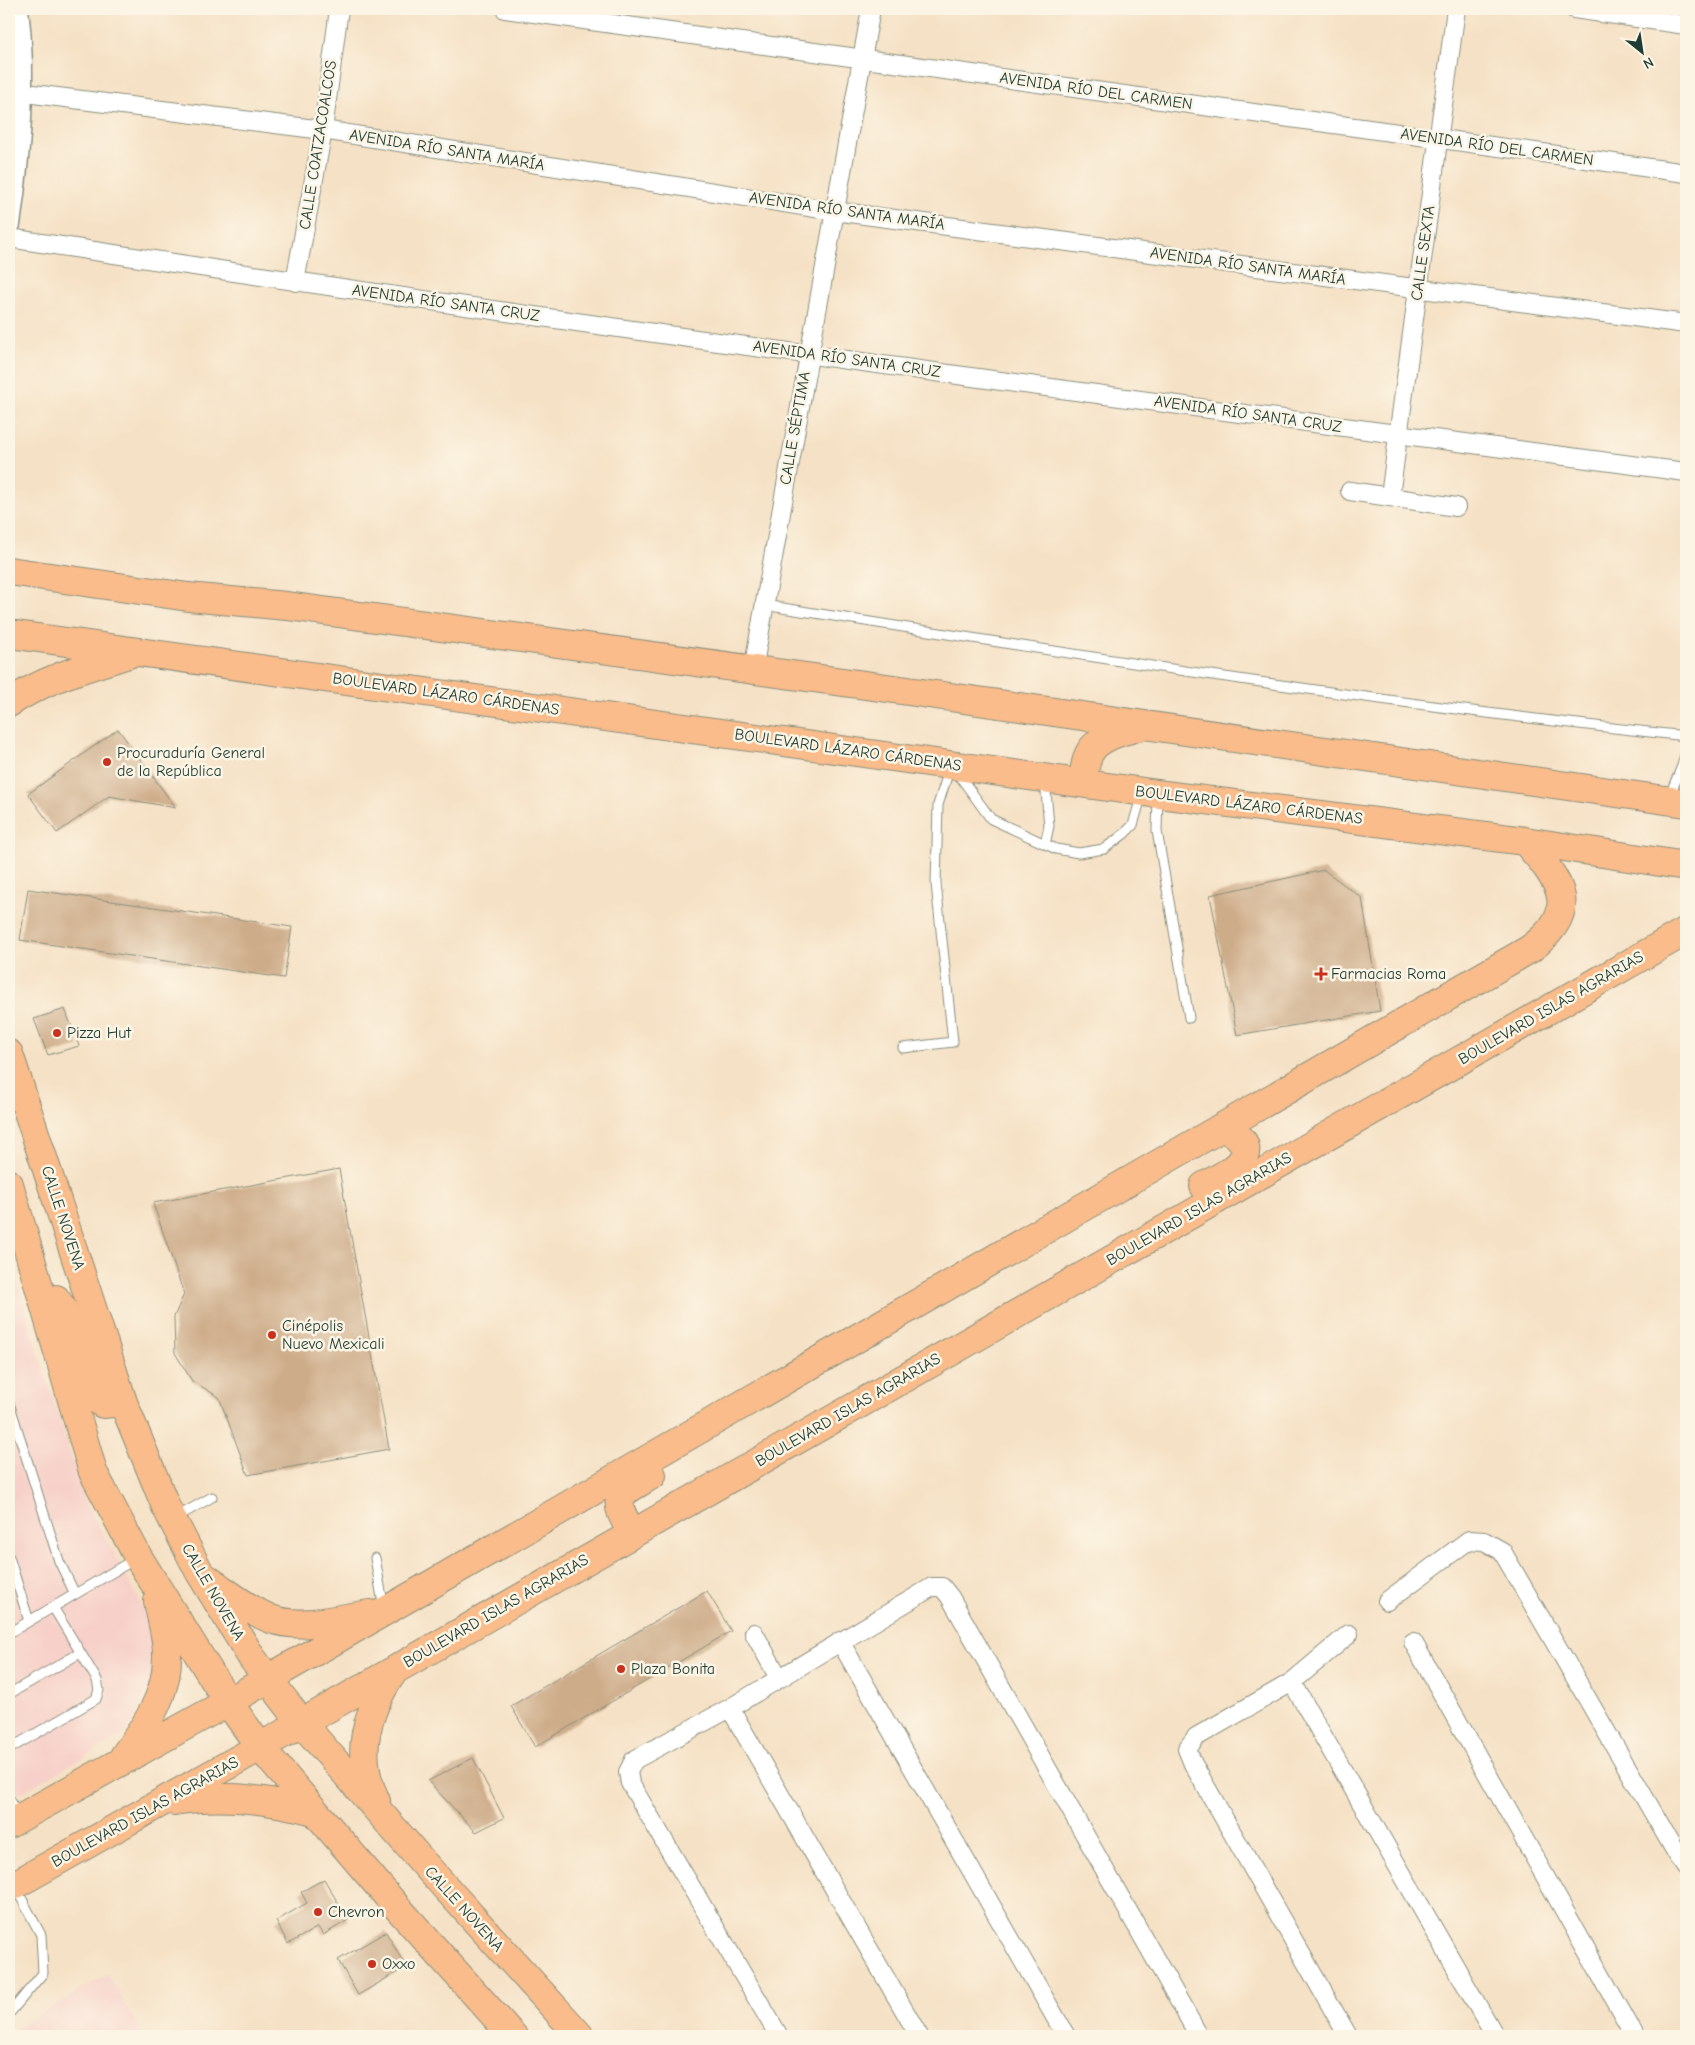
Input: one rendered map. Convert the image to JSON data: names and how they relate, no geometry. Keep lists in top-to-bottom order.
{
  "streets": {
    "main road": ["BOULEVARD LÁZARO CÁRDENAS", "BOULEVARD ISLAS AGRARIAS", "CALLE NOVENA"],
    "street": [
      "AVENIDA RÍO DEL CARMEN",
      "CALLE COATZACOALCOS",
      "AVENIDA RÍO SANTA MARÍA",
      "CALLE SEXTA",
      "AVENIDA RÍO SANTA CRUZ",
      "CALLE SÉPTIMA"
    ]
  },
  "crossings": [
    ["AVENIDA RÍO DEL CARMEN", "CALLE SEXTA"],
    ["AVENIDA RÍO DEL CARMEN", "CALLE SÉPTIMA"],
    ["CALLE COATZACOALCOS", "AVENIDA RÍO SANTA MARÍA"],
    ["CALLE COATZACOALCOS", "AVENIDA RÍO SANTA CRUZ"],
    ["AVENIDA RÍO SANTA MARÍA", "CALLE SEXTA"],
    ["AVENIDA RÍO SANTA MARÍA", "CALLE SÉPTIMA"],
    ["CALLE SEXTA", "AVENIDA RÍO SANTA CRUZ"],
    ["AVENIDA RÍO SANTA CRUZ", "CALLE SÉPTIMA"],
    ["BOULEVARD ISLAS AGRARIAS", "CALLE NOVENA"]
  ],
  "places": {
    "other": [
      "Procuraduría General de la República",
      "Pizza Hut",
      "Cinépolis Nuevo Mexicali",
      "Plaza Bonita",
      "Chevron",
      "Oxxo"
    ],
    "health": ["Farmacias Roma"]
  },
  "north": "bottom right"
}
